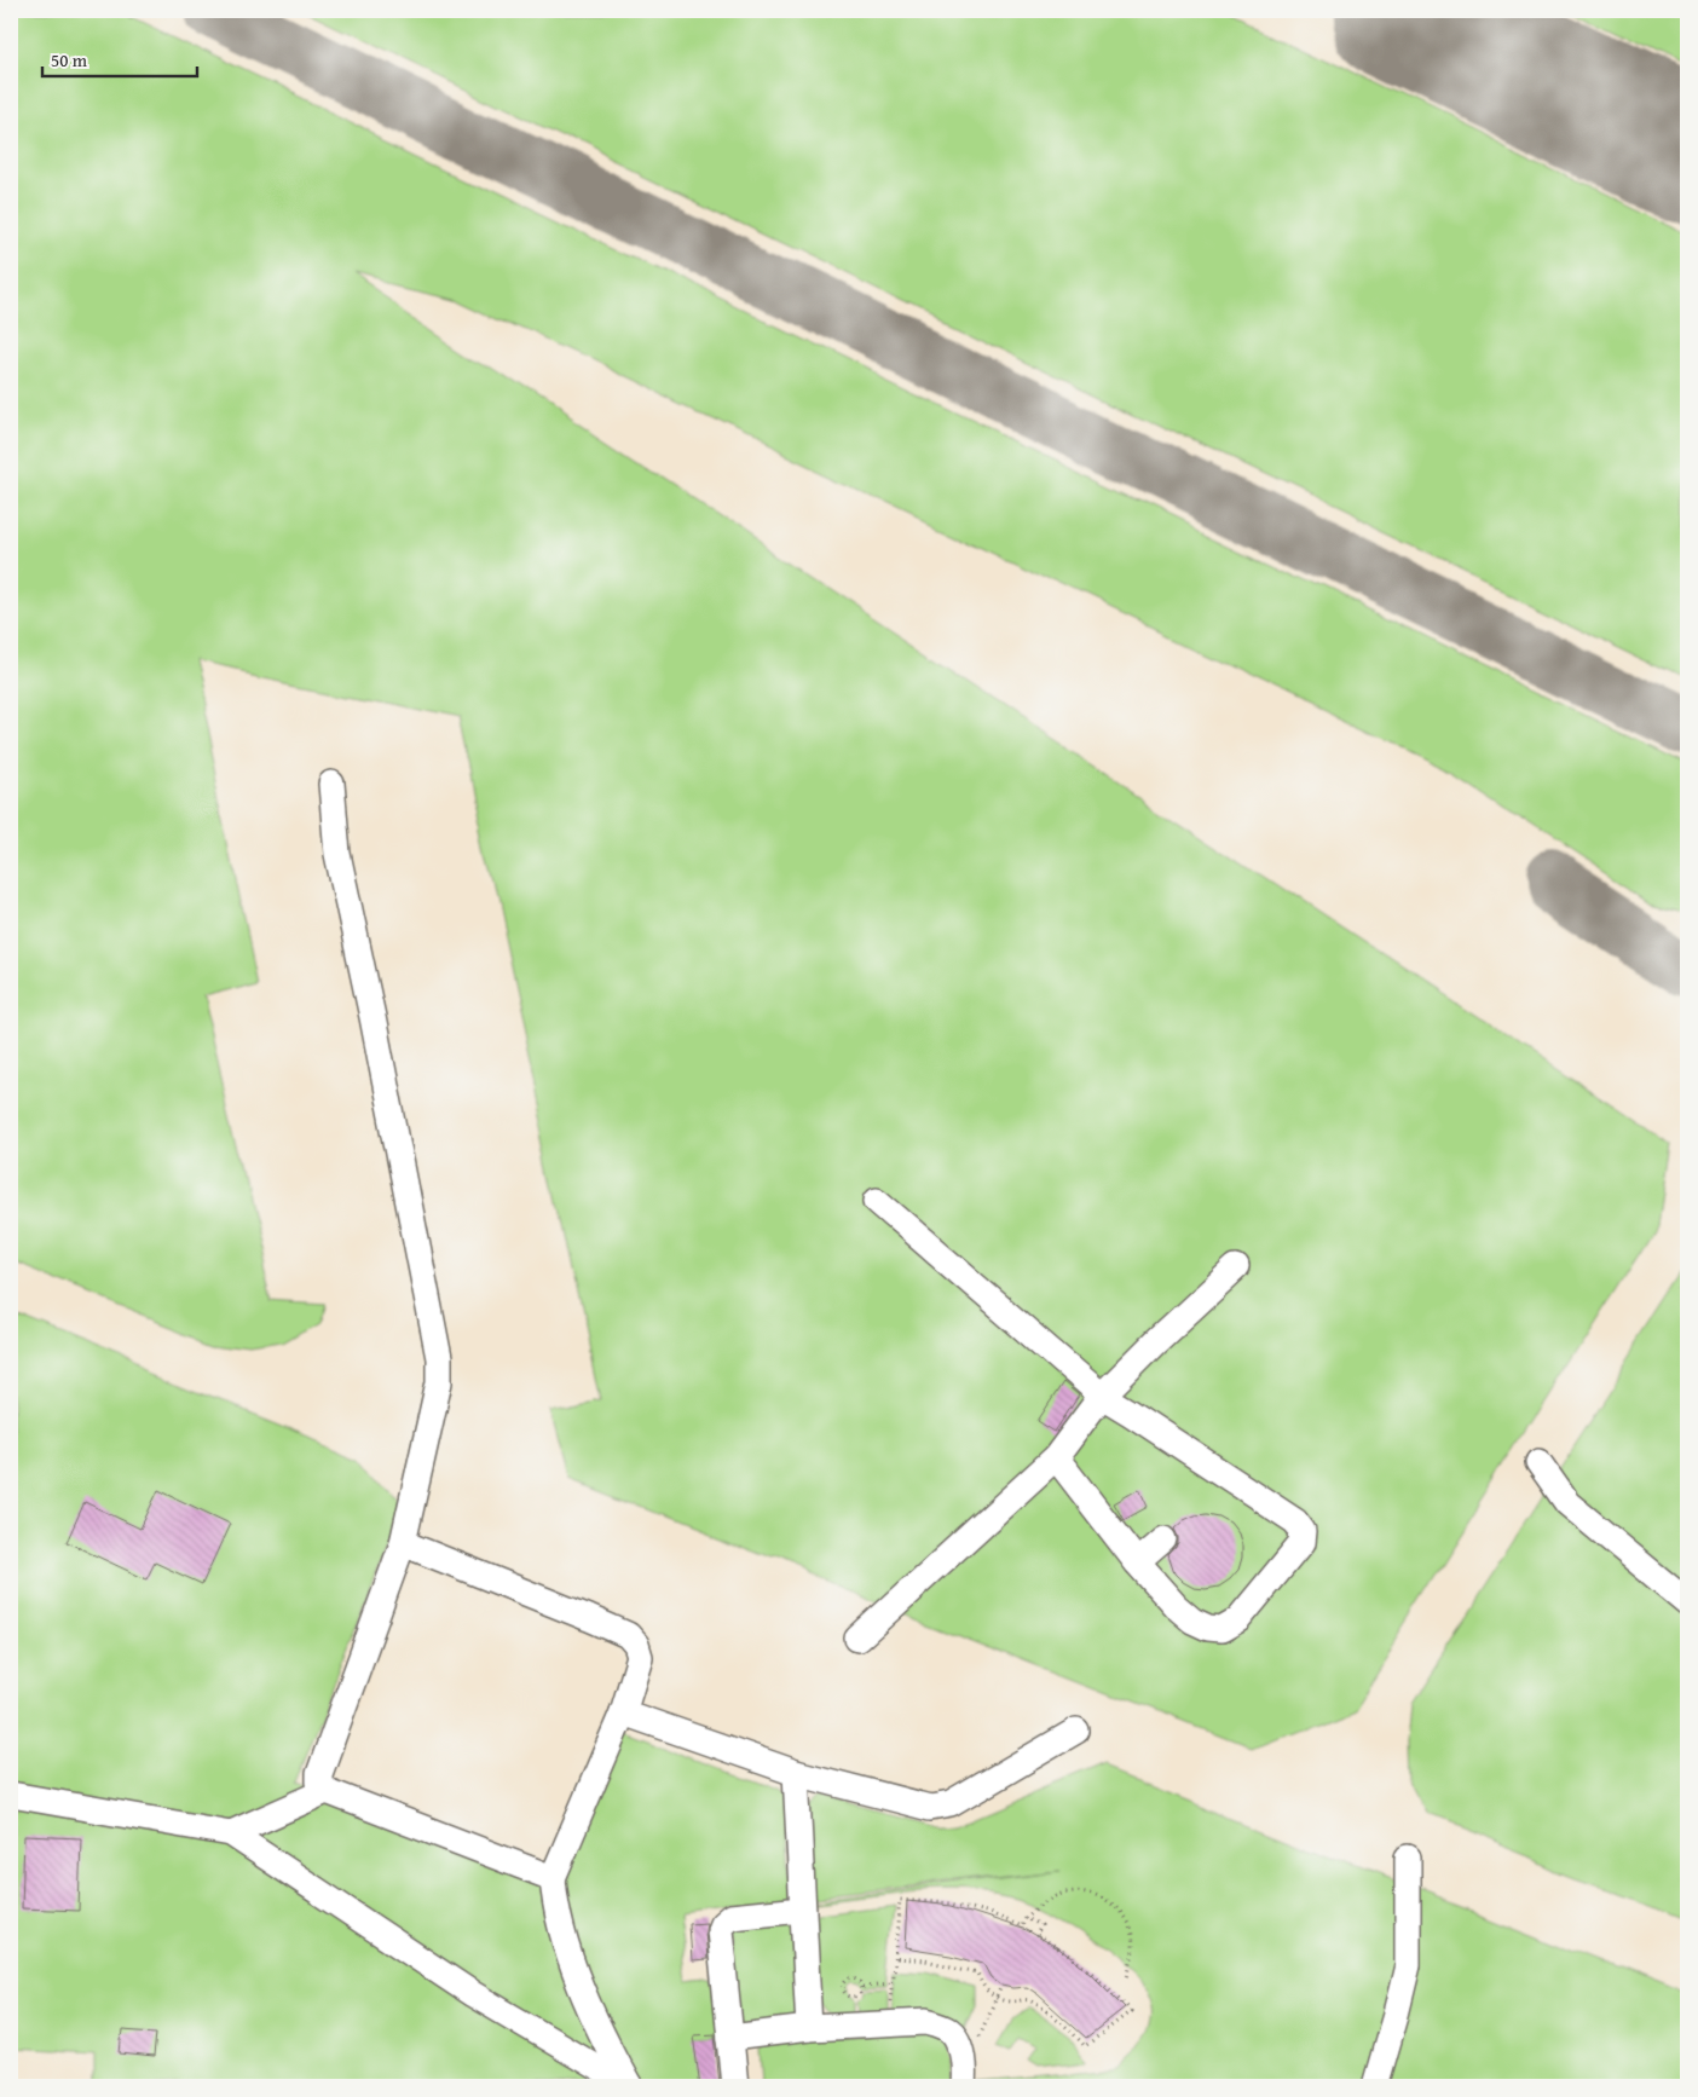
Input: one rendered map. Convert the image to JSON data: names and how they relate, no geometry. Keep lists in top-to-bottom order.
{
  "scale_bar": "50 m"
}
